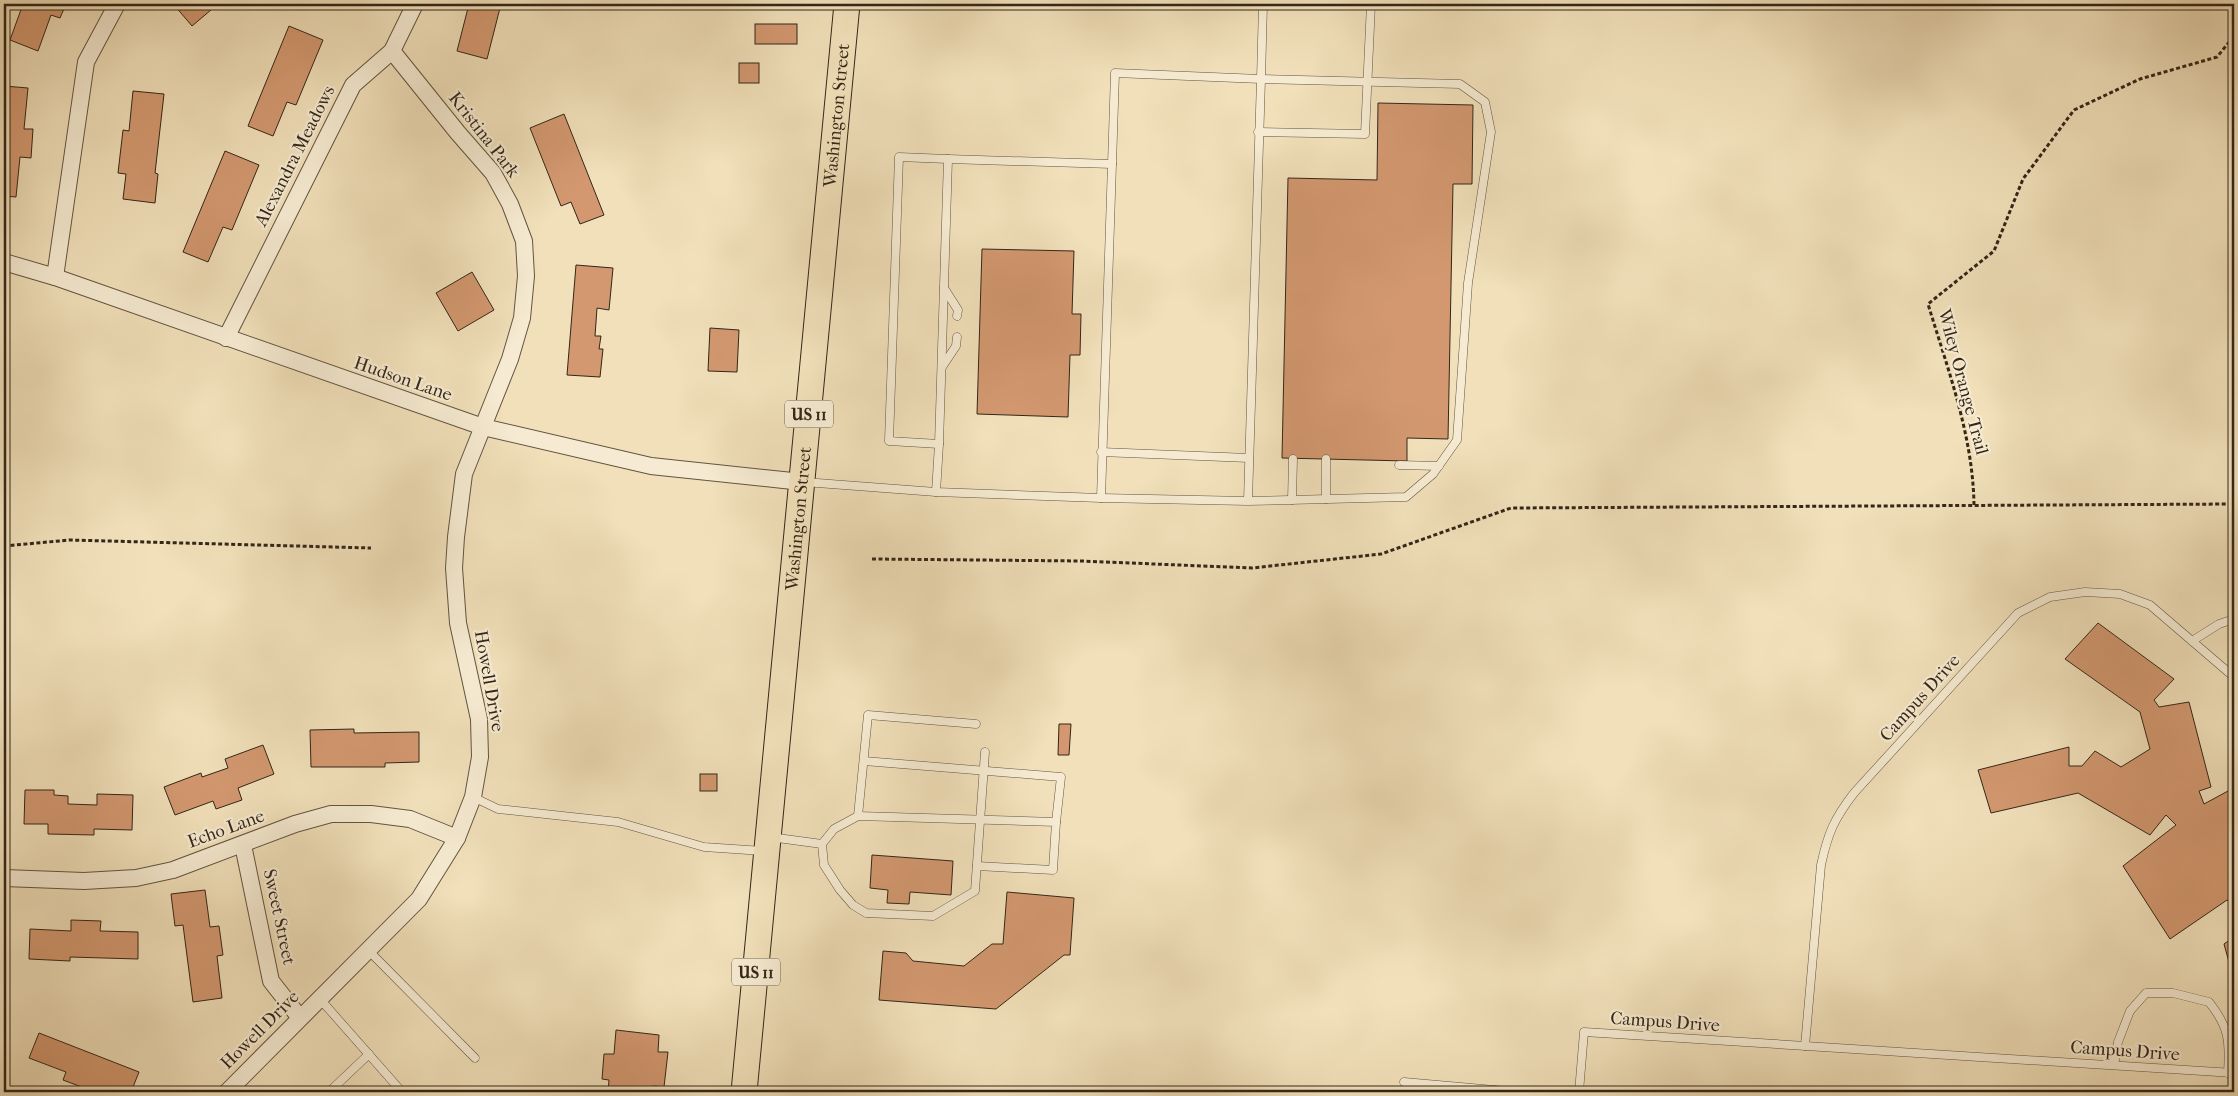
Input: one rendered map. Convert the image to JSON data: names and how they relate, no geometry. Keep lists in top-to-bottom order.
{
  "streets": {
    "main road": ["Washington Street", "US 11"],
    "street": [
      "Kristina Park",
      "Alexandra Meadows",
      "Hudson Lane",
      "Howell Drive",
      "Echo Lane",
      "Sweet Street"
    ],
    "lane": ["Campus Drive"],
    "path": ["Wiley Orange Trail"]
  },
  "crossings": [
    ["Washington Street", "Hudson Lane"],
    ["Washington Street", "US 11"],
    ["Kristina Park", "Alexandra Meadows"],
    ["Kristina Park", "Hudson Lane"],
    ["Kristina Park", "Howell Drive"],
    ["Alexandra Meadows", "Hudson Lane"],
    ["Hudson Lane", "Howell Drive"],
    ["Howell Drive", "Echo Lane"],
    ["Howell Drive", "Sweet Street"],
    ["Echo Lane", "Sweet Street"]
  ]
}
